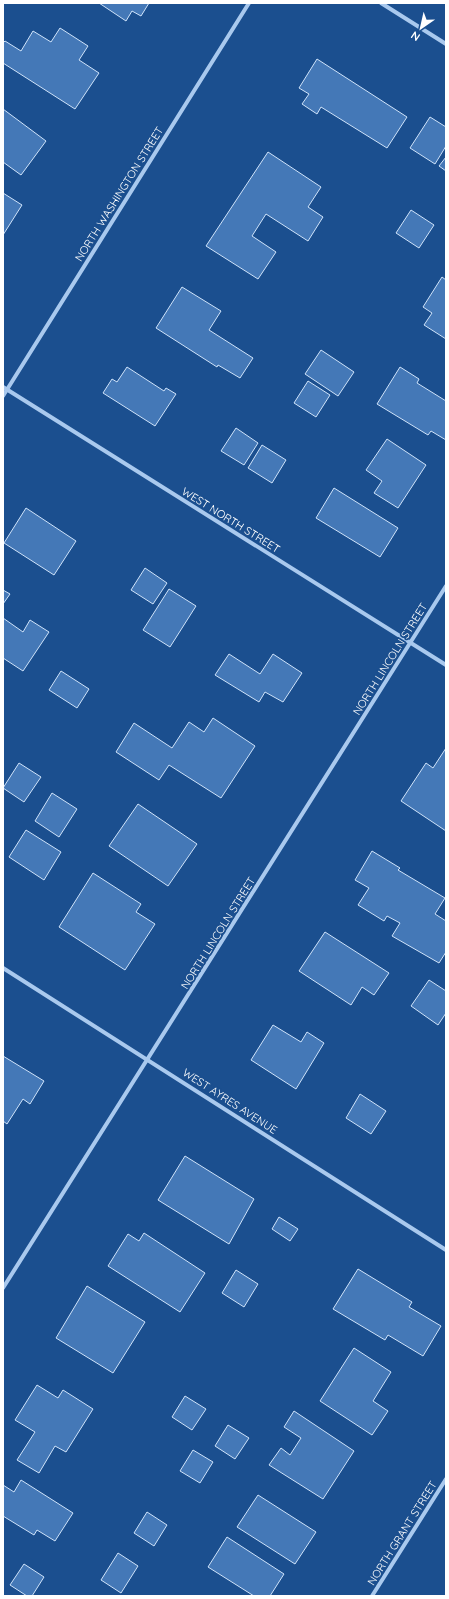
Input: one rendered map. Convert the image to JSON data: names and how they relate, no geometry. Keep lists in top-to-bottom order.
{
  "streets": {
    "street": [
      "NORTH WASHINGTON STREET",
      "WEST NORTH STREET",
      "NORTH LINCOLN STREET",
      "WEST AYRES AVENUE",
      "NORTH GRANT STREET"
    ]
  },
  "crossings": [
    ["NORTH WASHINGTON STREET", "WEST NORTH STREET"],
    ["WEST NORTH STREET", "NORTH LINCOLN STREET"],
    ["NORTH LINCOLN STREET", "WEST AYRES AVENUE"]
  ],
  "north": "bottom left"
}
